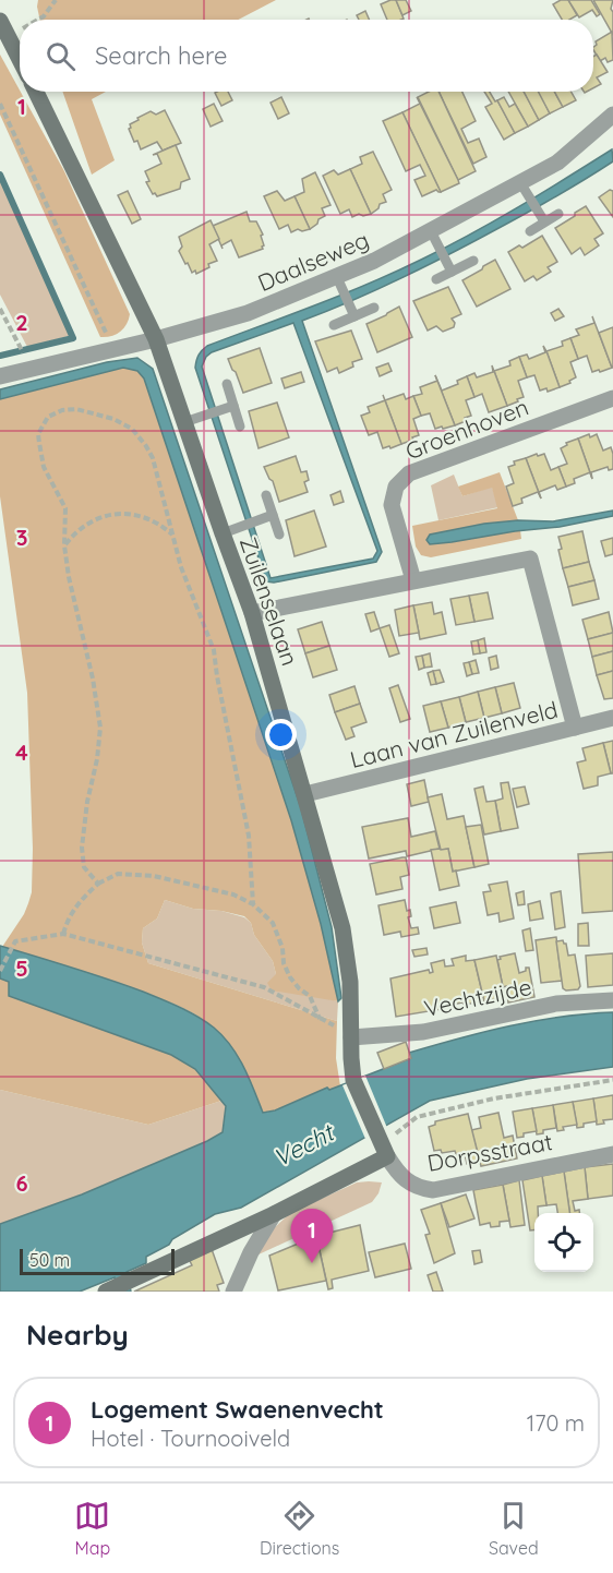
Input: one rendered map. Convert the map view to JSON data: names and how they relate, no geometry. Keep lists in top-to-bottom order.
{
  "streets": {
    "street": [
      "Daalseweg",
      "Groenhoven",
      "Zuilenselaan",
      "Laan van Zuilenveld",
      "Vechtzijde",
      "Dorpsstraat"
    ]
  },
  "crossings": [
    ["Daalseweg", "Zuilenselaan"],
    ["Zuilenselaan", "Laan van Zuilenveld"],
    ["Zuilenselaan", "Vechtzijde"],
    ["Zuilenselaan", "Dorpsstraat"]
  ],
  "water": ["Vecht"],
  "scale_bar": "50 m",
  "page": {
    "search": "Search here",
    "pins": "1",
    "scale": "50 m",
    "heading": "Nearby",
    "list": [
      {
        "mark": "1",
        "name": "Logement Swaenenvecht",
        "note": "Hotel · Tournooiveld",
        "value": "170 m"
      }
    ],
    "nav": ["Map", "Directions", "Saved"]
  },
  "grid": {
    "rows": [
      "1",
      "2",
      "3",
      "4",
      "5",
      "6"
    ]
  }
}
